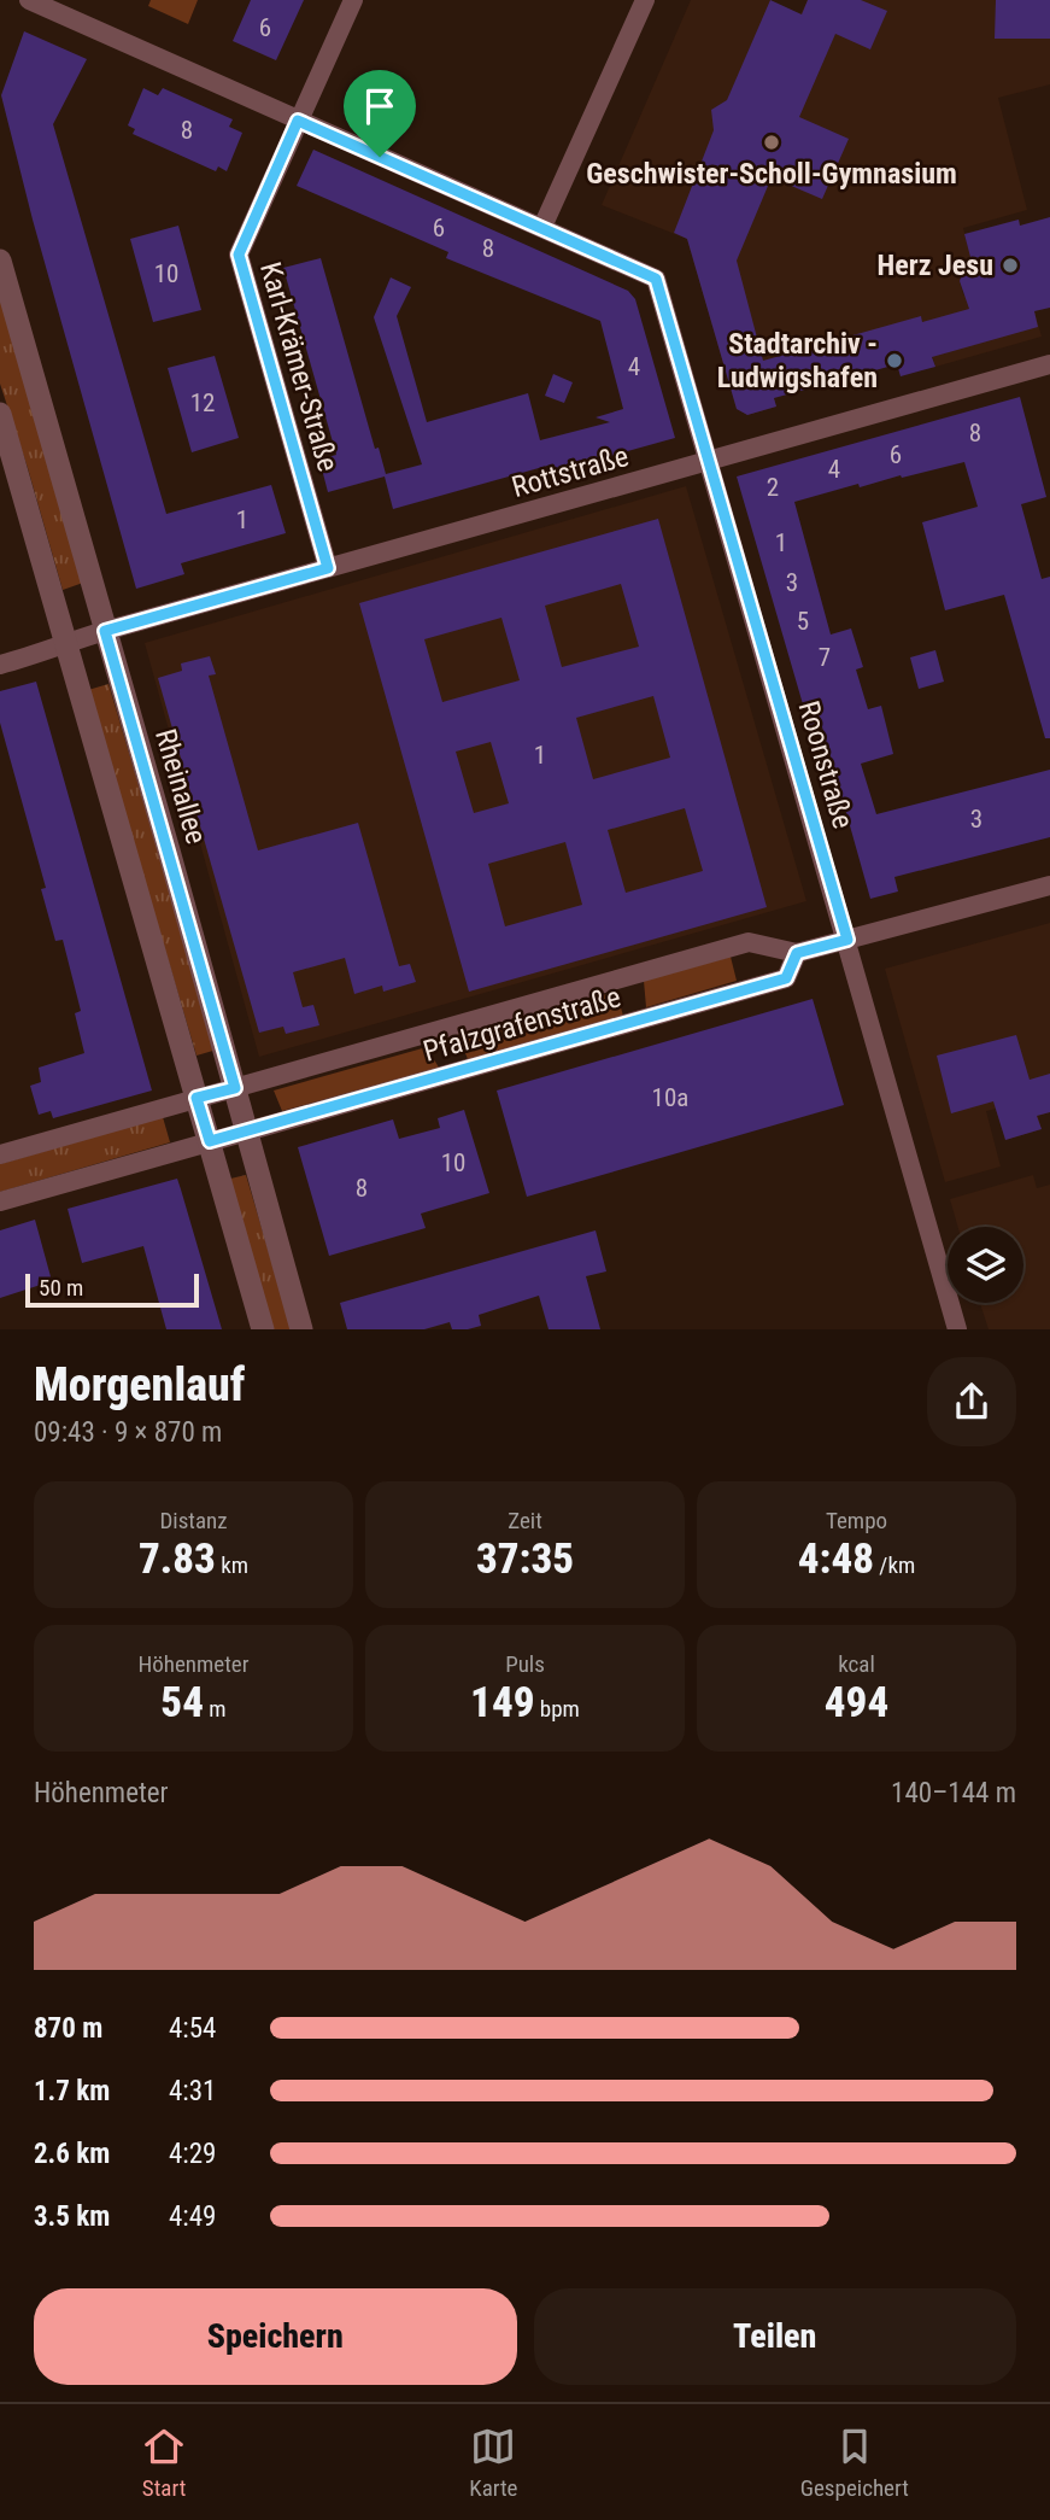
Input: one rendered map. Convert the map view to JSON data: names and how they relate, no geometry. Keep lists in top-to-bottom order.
{
  "streets": {
    "street": [
      "Karl-Krämer-Straße",
      "Rottstraße",
      "Roonstraße",
      "Rheinallee",
      "Pfalzgrafenstraße"
    ]
  },
  "crossings": [
    ["Karl-Krämer-Straße", "Rottstraße"],
    ["Karl-Krämer-Straße", "Roonstraße"],
    ["Rottstraße", "Roonstraße"],
    ["Rottstraße", "Rheinallee"],
    ["Roonstraße", "Pfalzgrafenstraße"],
    ["Rheinallee", "Pfalzgrafenstraße"]
  ],
  "places": ["Geschwister-Scholl-Gymnasium", "Herz Jesu", "Stadtarchiv - Ludwigshafen"],
  "house_numbers": [
    "6",
    "8",
    "6",
    "8",
    "10",
    "4",
    "12",
    "8",
    "6",
    "4",
    "2",
    "1",
    "1",
    "3",
    "5",
    "7",
    "1",
    "3",
    "10a",
    "10",
    "8"
  ],
  "scale_bar": "50 m",
  "page": {
    "scale": "50 m",
    "heading": ["Morgenlauf", "09:43 · 9 × 870 m"],
    "stats": [
      ["Distanz", "7.83 km"],
      ["Zeit", "37:35"],
      ["Tempo", "4:48 /km"],
      ["Höhenmeter", "54 m"],
      ["Puls", "149 bpm"],
      ["kcal", "494"]
    ],
    "chart": ["Höhenmeter", "140–144 m"],
    "list": [
      {
        "name": "870 m",
        "note": "4:54"
      },
      {
        "name": "1.7 km",
        "note": "4:31"
      },
      {
        "name": "2.6 km",
        "note": "4:29"
      },
      {
        "name": "3.5 km",
        "note": "4:49"
      }
    ],
    "buttons": ["Speichern", "Teilen"],
    "tabs": ["Start", "Karte", "Gespeichert"]
  }
}
